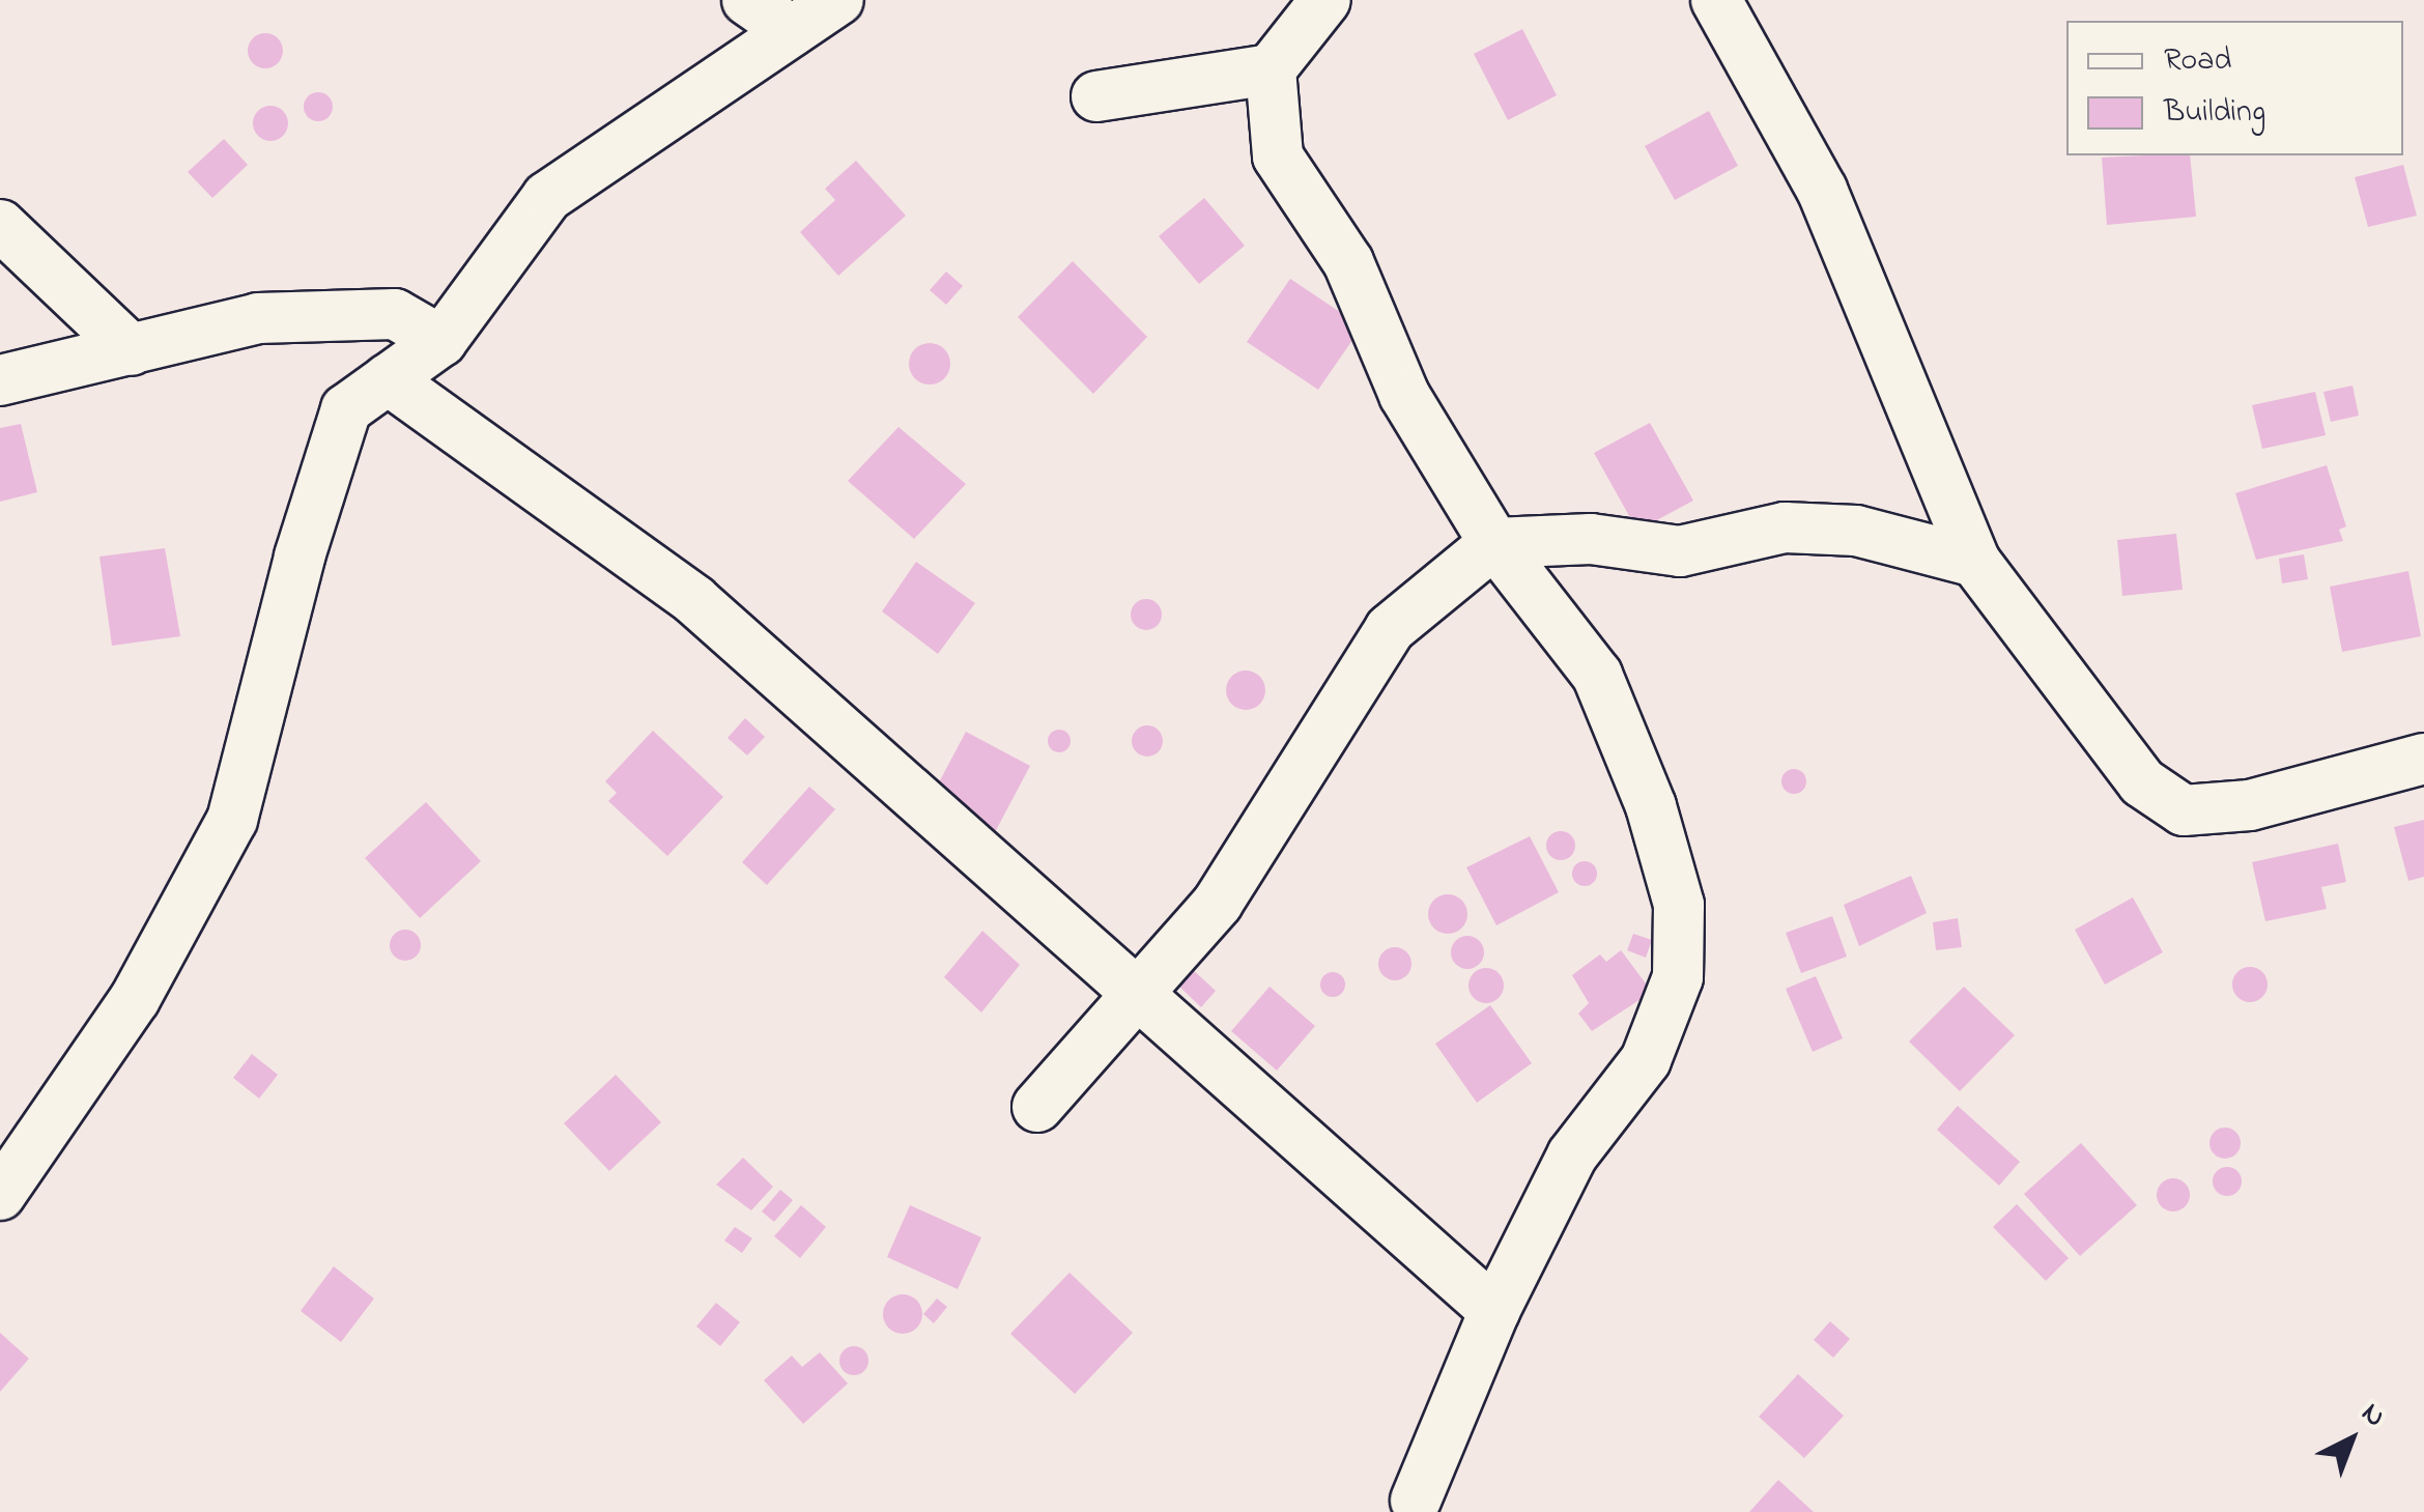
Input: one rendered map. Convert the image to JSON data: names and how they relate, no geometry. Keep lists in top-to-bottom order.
{
  "legend": ["Road", "Building"],
  "north": "top right"
}
